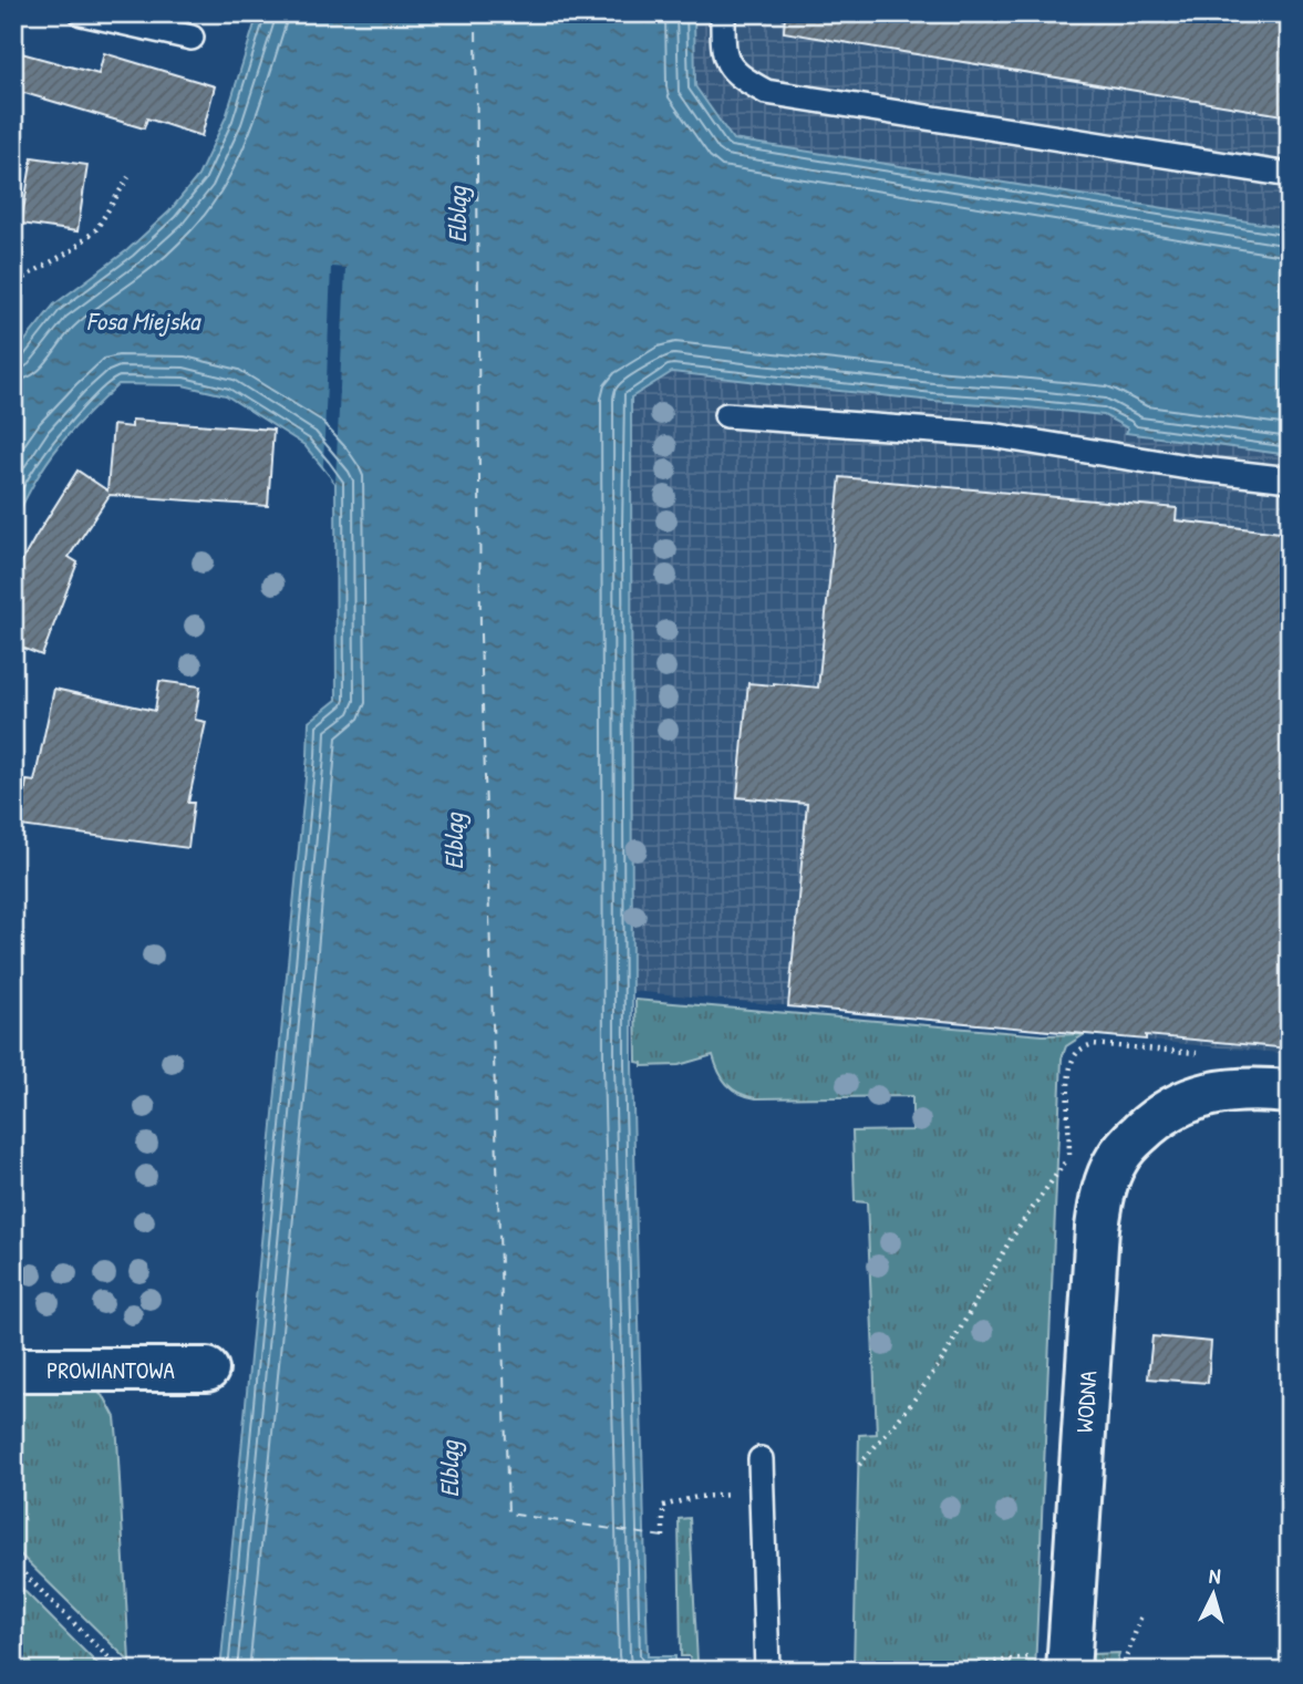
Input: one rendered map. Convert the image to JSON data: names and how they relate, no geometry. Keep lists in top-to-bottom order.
{
  "streets": {
    "street": ["PROWIANTOWA", "WODNA"]
  },
  "water": ["Elbląg", "Fosa Miejska"],
  "north": "top"
}
